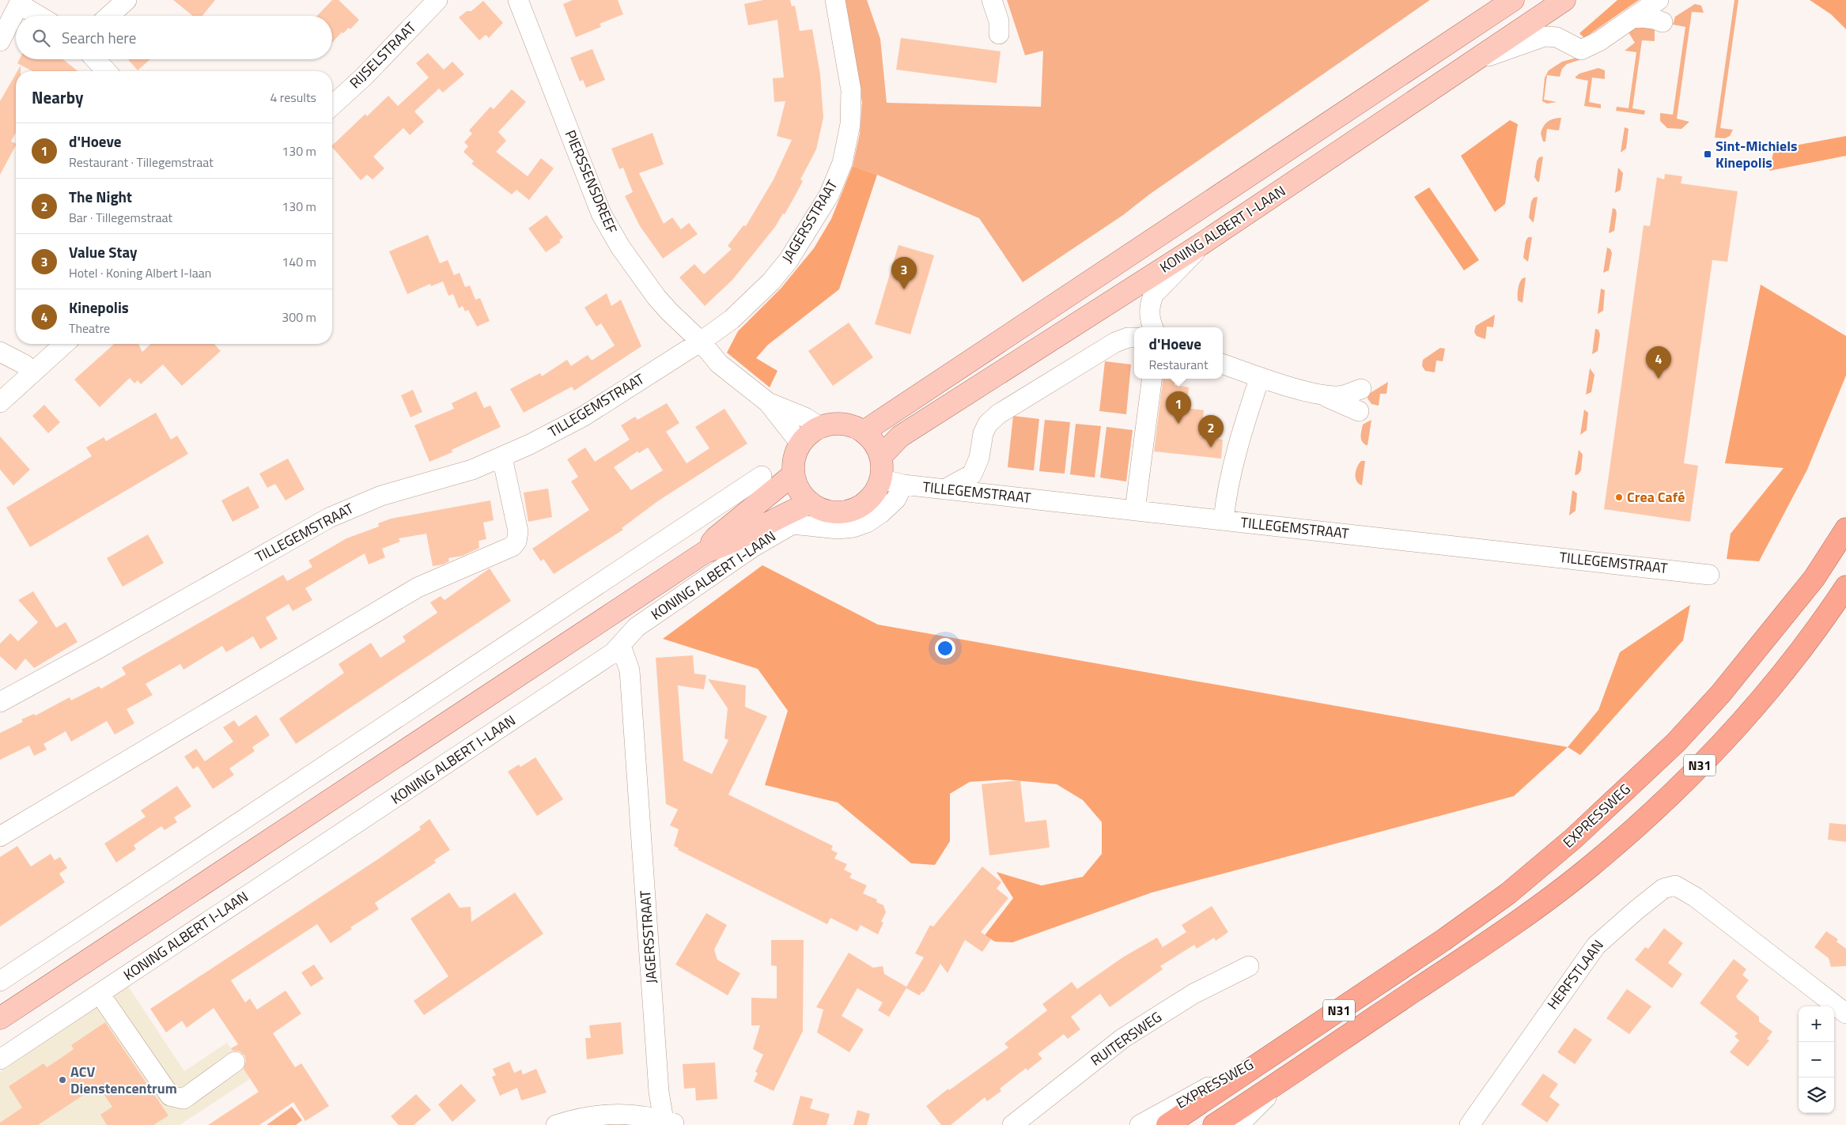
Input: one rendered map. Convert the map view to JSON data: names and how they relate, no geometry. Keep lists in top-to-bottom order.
{
  "streets": {
    "highway": ["N31", "EXPRESSWEG"],
    "main road": ["KONING ALBERT I-LAAN"],
    "street": [
      "RIJSELSTRAAT",
      "PIERSSENSDREEF",
      "JAGERSSTRAAT",
      "TILLEGEMSTRAAT",
      "HERFSTLAAN",
      "RUITERSWEG"
    ]
  },
  "crossings": [
    ["PIERSSENSDREEF", "JAGERSSTRAAT"],
    ["PIERSSENSDREEF", "TILLEGEMSTRAAT"],
    ["JAGERSSTRAAT", "KONING ALBERT I-LAAN"],
    ["JAGERSSTRAAT", "TILLEGEMSTRAAT"],
    ["KONING ALBERT I-LAAN", "TILLEGEMSTRAAT"]
  ],
  "places": {
    "transit": ["Sint-Michiels Kinepolis"],
    "other": ["Crea Café", "ACV Dienstencentrum"]
  },
  "page": {
    "search": "Search here",
    "heading": ["Nearby", "4 results"],
    "list": [
      {
        "mark": "1",
        "name": "d'Hoeve",
        "note": "Restaurant · Tillegemstraat",
        "value": "130 m"
      },
      {
        "mark": "2",
        "name": "The Night",
        "note": "Bar · Tillegemstraat",
        "value": "130 m"
      },
      {
        "mark": "3",
        "name": "Value Stay",
        "note": "Hotel · Koning Albert I-laan",
        "value": "140 m"
      },
      {
        "mark": "4",
        "name": "Kinepolis",
        "note": "Theatre",
        "value": "300 m"
      }
    ],
    "pins": [
      "3",
      "4",
      "1",
      "2"
    ],
    "popup": ["d'Hoeve", "Restaurant"],
    "map_buttons": ["+", "−"]
  }
}
